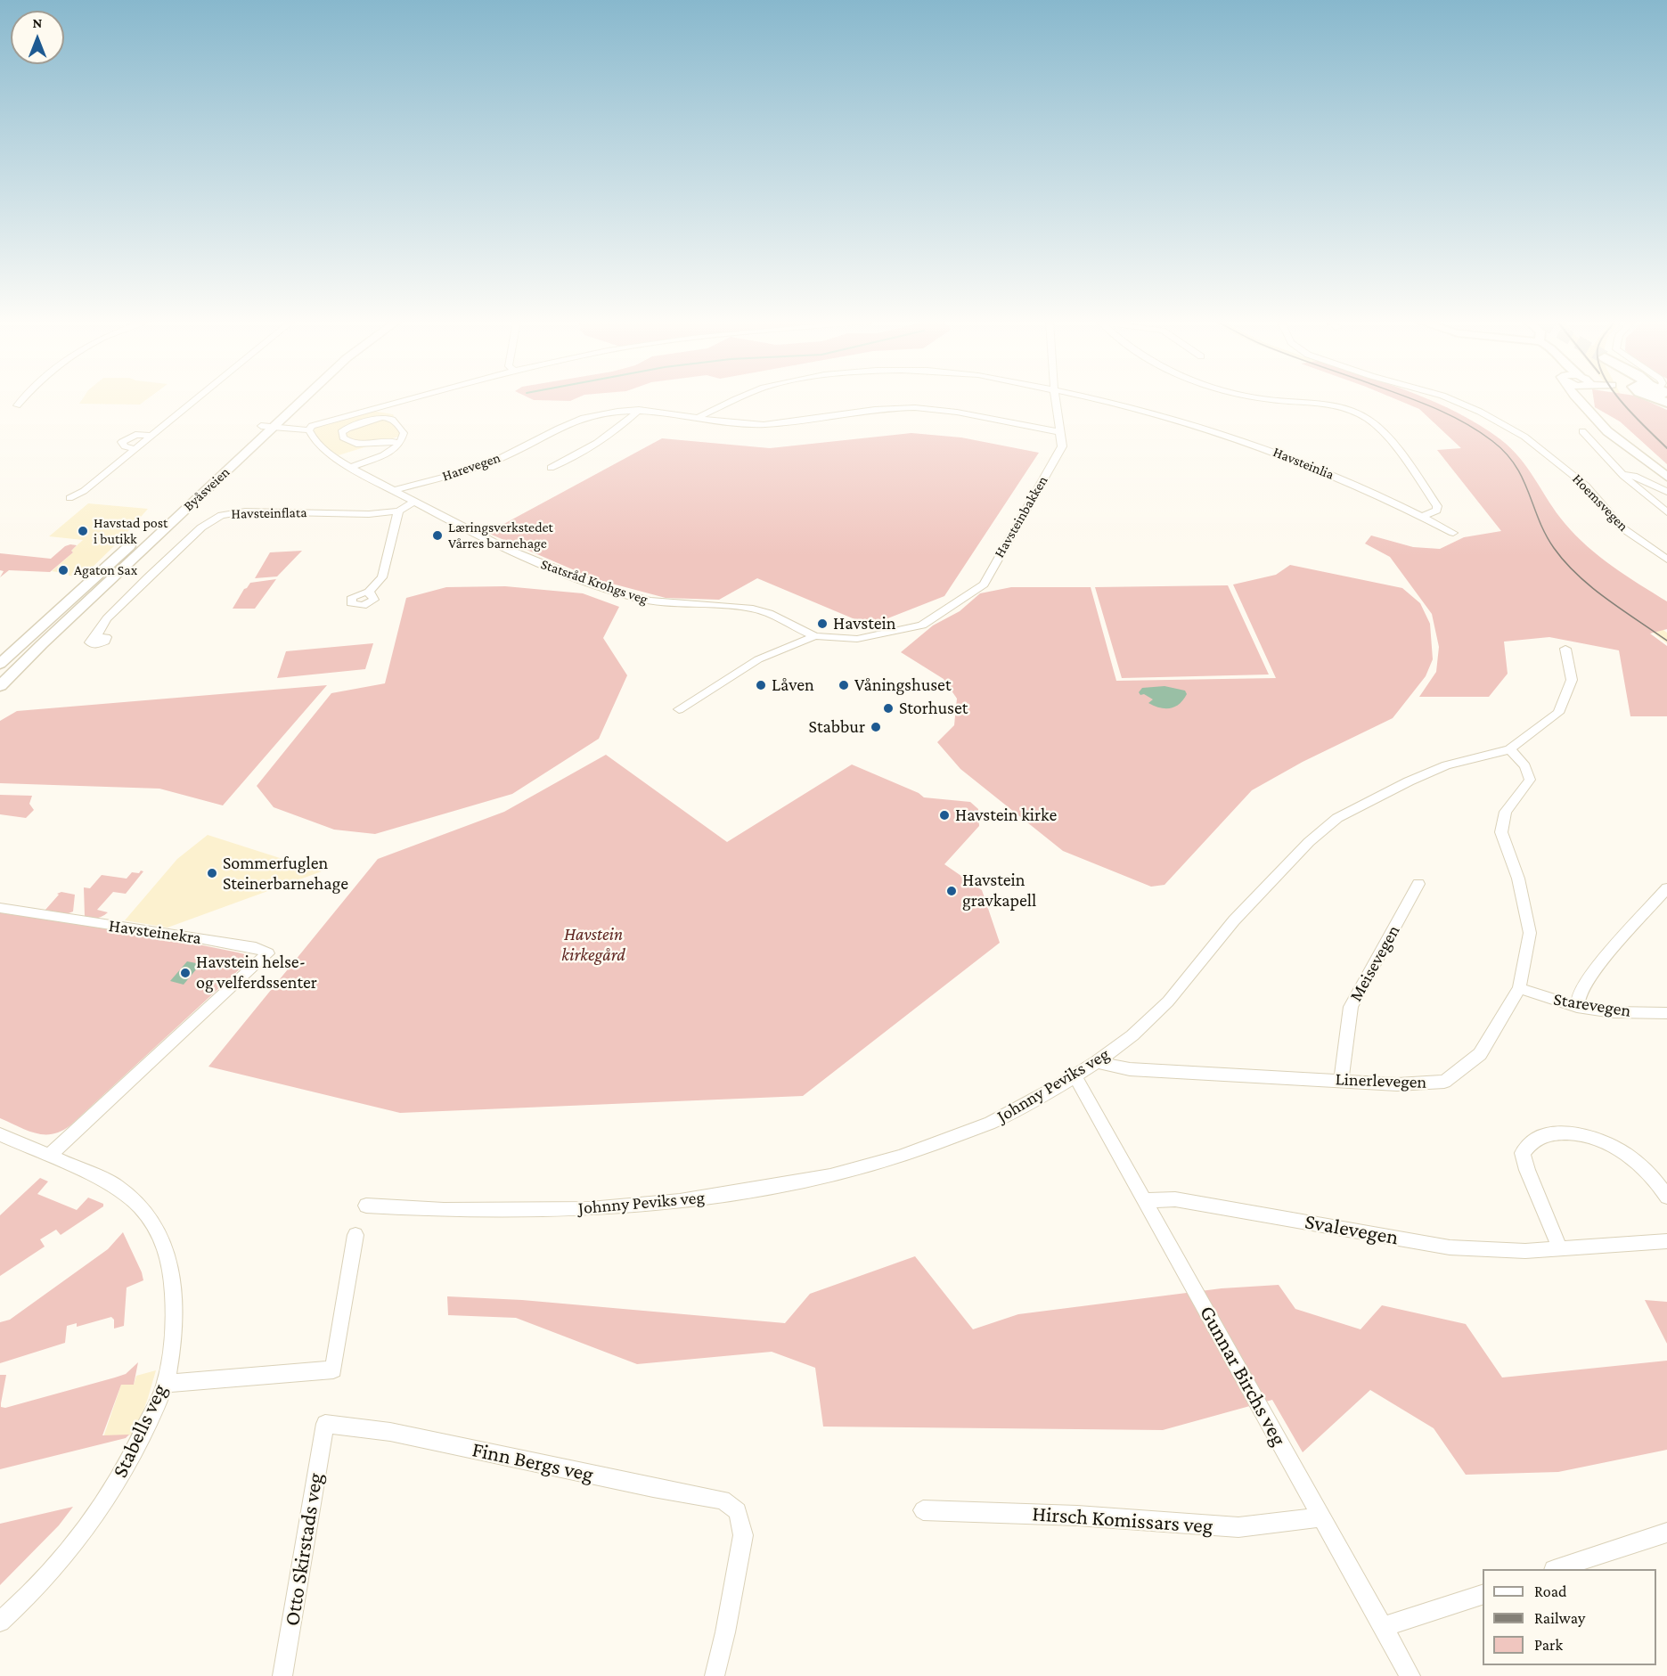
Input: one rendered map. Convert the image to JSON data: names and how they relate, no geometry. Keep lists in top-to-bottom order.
{
  "streets": {
    "main road": ["Byåsveien"],
    "street": [
      "Havsteinlia",
      "Harevegen",
      "Hoemsvegen",
      "Havsteinflata",
      "Havsteinbakken",
      "Statsråd Krohgs veg",
      "Havsteinekra",
      "Meisevegen",
      "Starevegen",
      "Linerlevegen",
      "Johnny Peviks veg",
      "Svalevegen",
      "Gunnar Birchs veg",
      "Stabells veg",
      "Finn Bergs veg",
      "Hirsch Komissars veg",
      "Otto Skirstads veg"
    ]
  },
  "crossings": [
    ["Havsteinlia", "Harevegen"],
    ["Harevegen", "Havsteinbakken"],
    ["Harevegen", "Statsråd Krohgs veg"],
    ["Havsteinflata", "Statsråd Krohgs veg"],
    ["Havsteinbakken", "Statsråd Krohgs veg"],
    ["Havsteinekra", "Stabells veg"],
    ["Meisevegen", "Linerlevegen"],
    ["Starevegen", "Linerlevegen"],
    ["Linerlevegen", "Johnny Peviks veg"],
    ["Johnny Peviks veg", "Gunnar Birchs veg"],
    ["Svalevegen", "Gunnar Birchs veg"],
    ["Gunnar Birchs veg", "Hirsch Komissars veg"],
    ["Finn Bergs veg", "Otto Skirstads veg"]
  ],
  "parks": ["Havstein kirkegård"],
  "places": [
    "Havstad post i butikk",
    "Læringsverkstedet Vårres barnehage",
    "Agaton Sax",
    "Havstein",
    "Låven",
    "Våningshuset",
    "Storhuset",
    "Stabbur",
    "Havstein kirke",
    "Sommerfuglen Steinerbarnehage",
    "Havstein gravkapell",
    "Havstein helse- og velferdssenter"
  ],
  "legend": ["Road", "Railway", "Park"],
  "north": "top"
}
